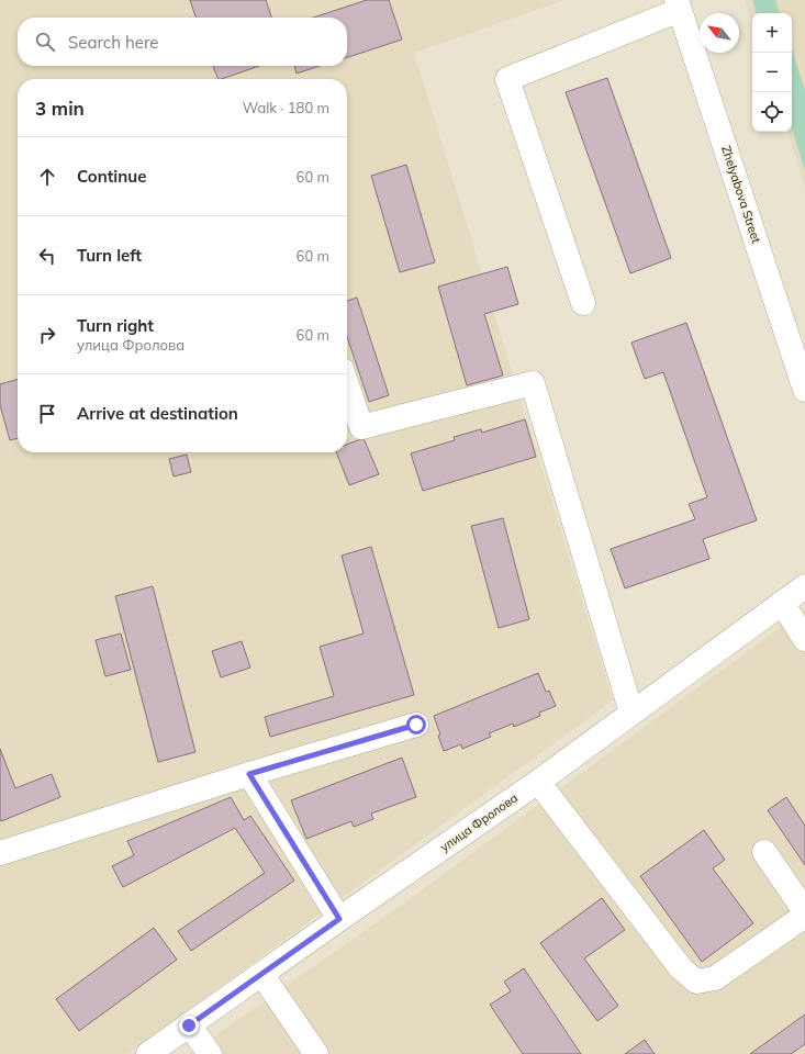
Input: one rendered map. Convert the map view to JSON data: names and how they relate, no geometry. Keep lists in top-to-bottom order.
{
  "streets": {
    "street": ["Zhelyabova Street", "улица Фролова"]
  },
  "north": "top left",
  "page": {
    "map_buttons": ["+", "−"],
    "search": "Search here",
    "heading": ["3 min", "Walk · 180 m"],
    "list": [
      ["Continue", "60 m"],
      ["Turn left", "60 m"],
      ["Turn right", "улица Фролова", "60 m"],
      "Arrive at destination"
    ]
  }
}
